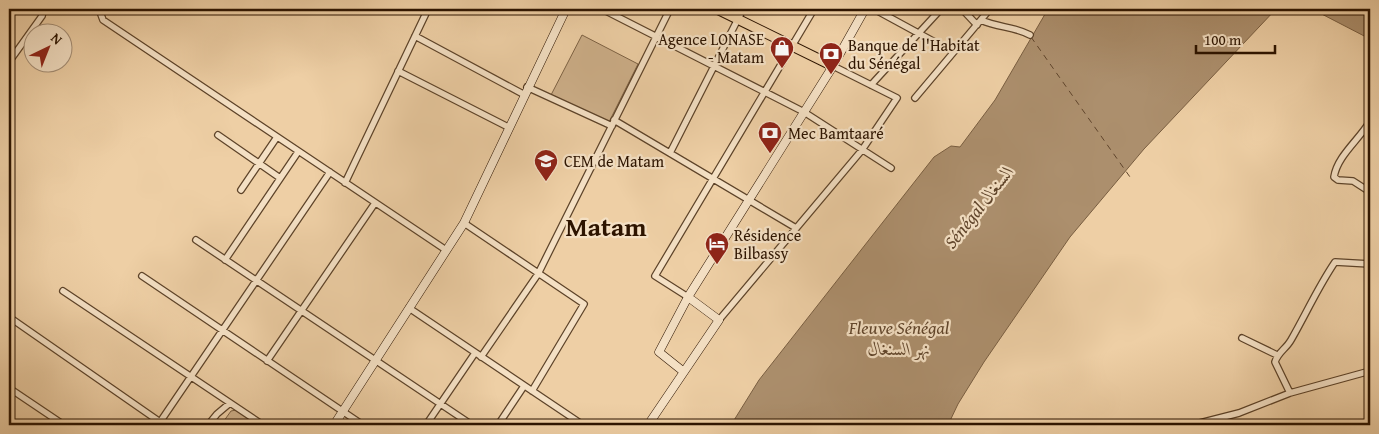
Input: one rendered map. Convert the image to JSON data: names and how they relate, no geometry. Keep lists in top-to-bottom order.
{
  "districts": ["Matam"],
  "water": ["Sénégal السنغال", "Fleuve Sénégal نهر السنغال"],
  "places": {
    "shop": ["Agence LONASE - Matam"],
    "bank": ["Banque de l'Habitat du Sénégal", "Mec Bamtaaré"],
    "school or university": ["CEM de Matam"],
    "hotel": ["Résidence Bilbassy"]
  },
  "scale_bar": "100 m",
  "north": "top right"
}
